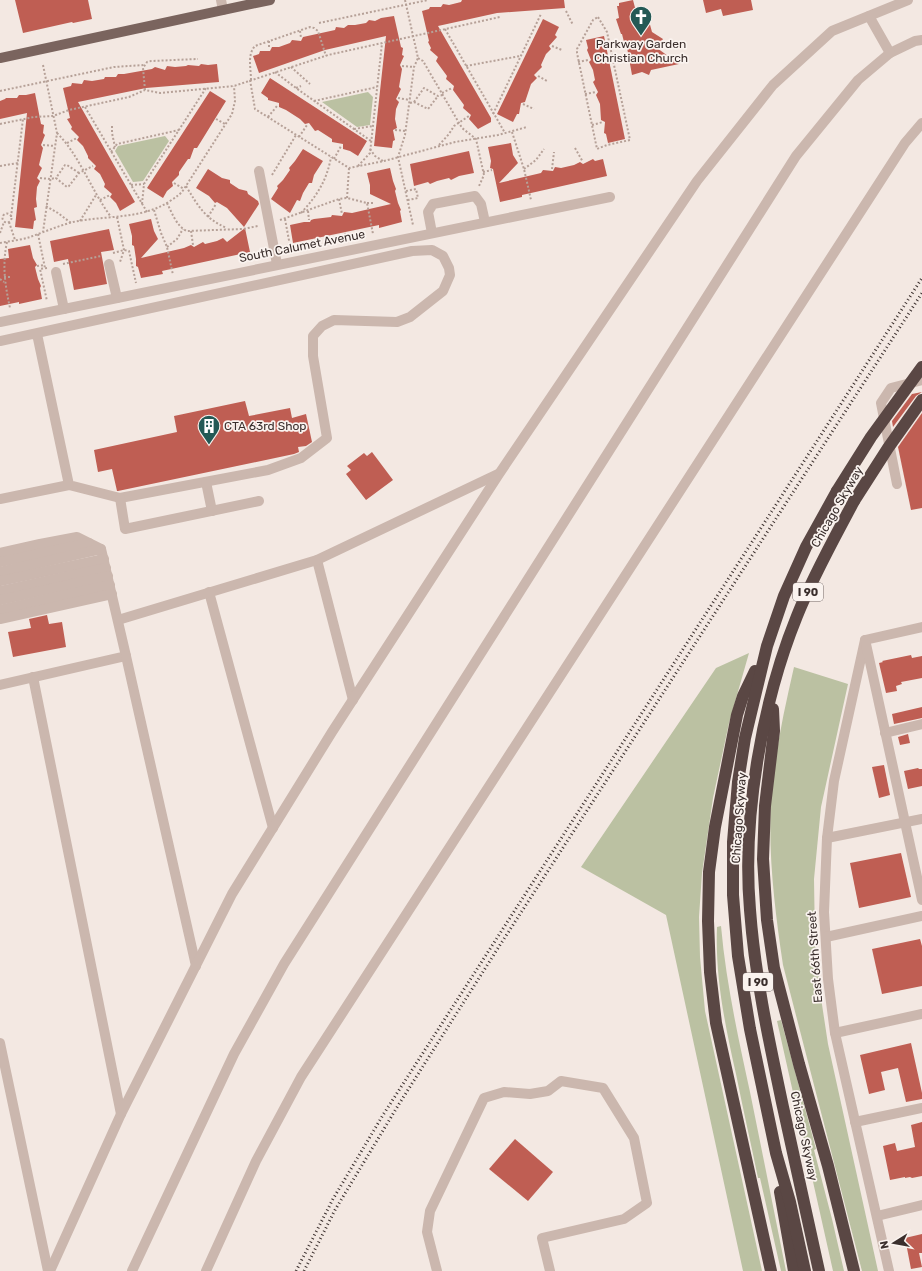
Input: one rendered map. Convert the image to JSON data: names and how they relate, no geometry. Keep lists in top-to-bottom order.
{
  "streets": {
    "highway": ["Chicago Skyway", "I 90"],
    "street": ["South Calumet Avenue", "East 66th Street"]
  },
  "places": {
    "church": ["Parkway Garden Christian Church"],
    "building": ["CTA 63rd Shop"]
  },
  "north": "left"
}
